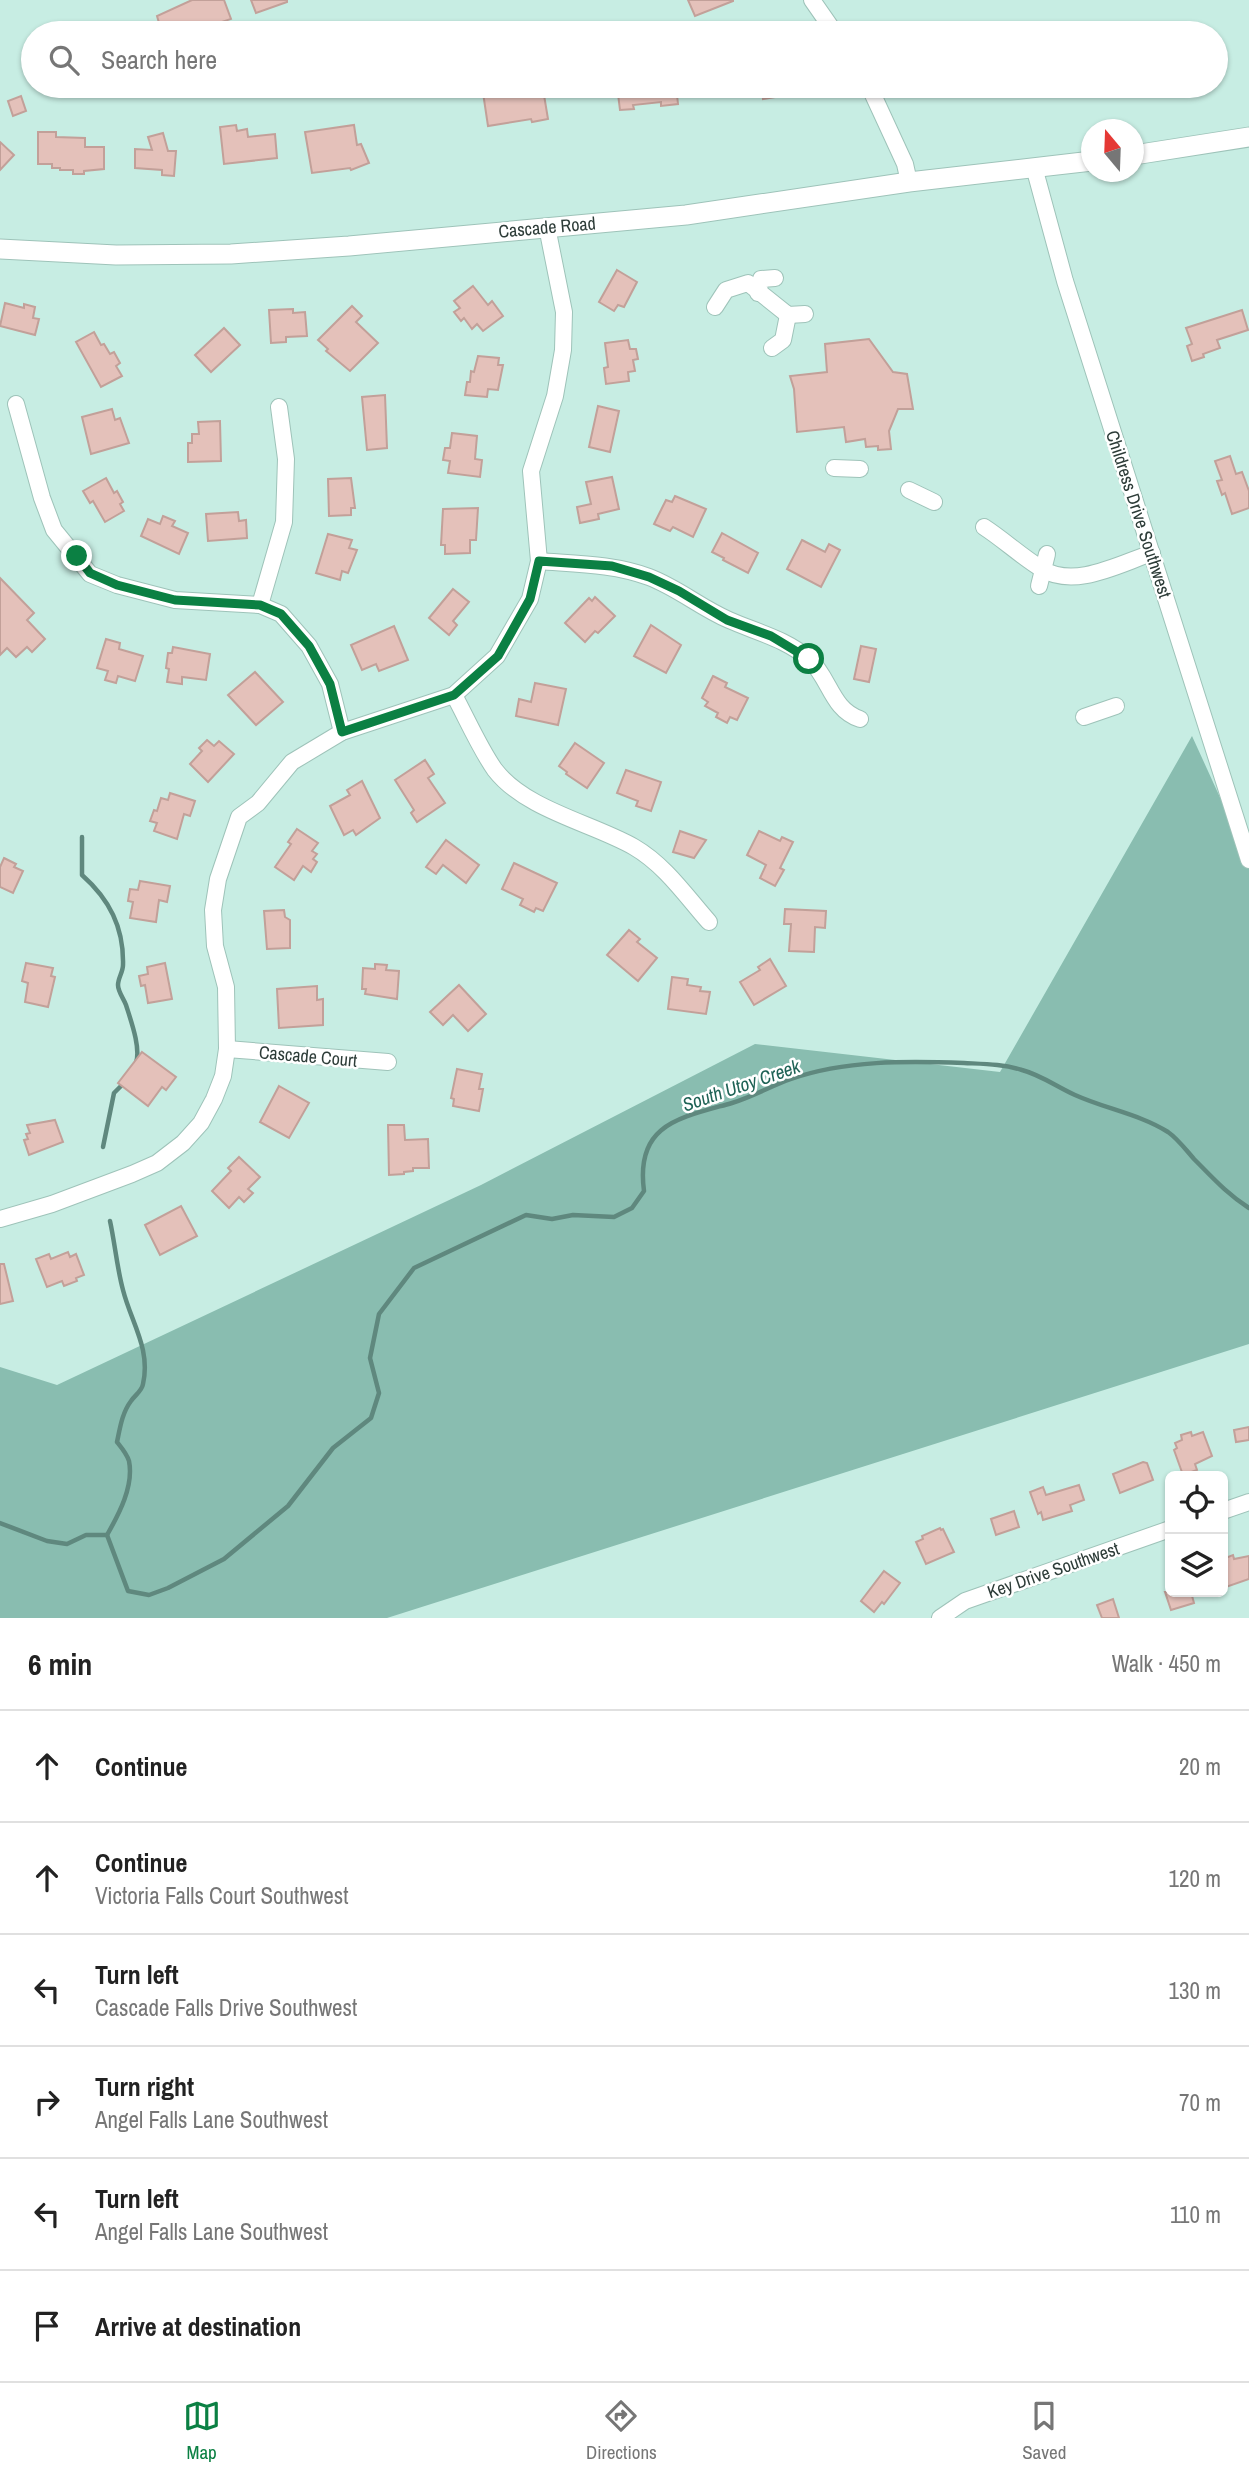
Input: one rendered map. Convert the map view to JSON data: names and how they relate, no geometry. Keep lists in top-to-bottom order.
{
  "streets": {
    "main road": ["Cascade Road"],
    "street": ["Childress Drive Southwest", "Cascade Court", "Key Drive Southwest"]
  },
  "crossings": [
    ["Cascade Road", "Childress Drive Southwest"]
  ],
  "water": ["South Utoy Creek"],
  "north": "top",
  "page": {
    "search": "Search here",
    "heading": ["6 min", "Walk · 450 m"],
    "list": [
      ["Continue", "20 m"],
      ["Continue", "Victoria Falls Court Southwest", "120 m"],
      ["Turn left", "Cascade Falls Drive Southwest", "130 m"],
      ["Turn right", "Angel Falls Lane Southwest", "70 m"],
      ["Turn left", "Angel Falls Lane Southwest", "110 m"],
      "Arrive at destination"
    ],
    "nav": ["Map", "Directions", "Saved"]
  }
}
